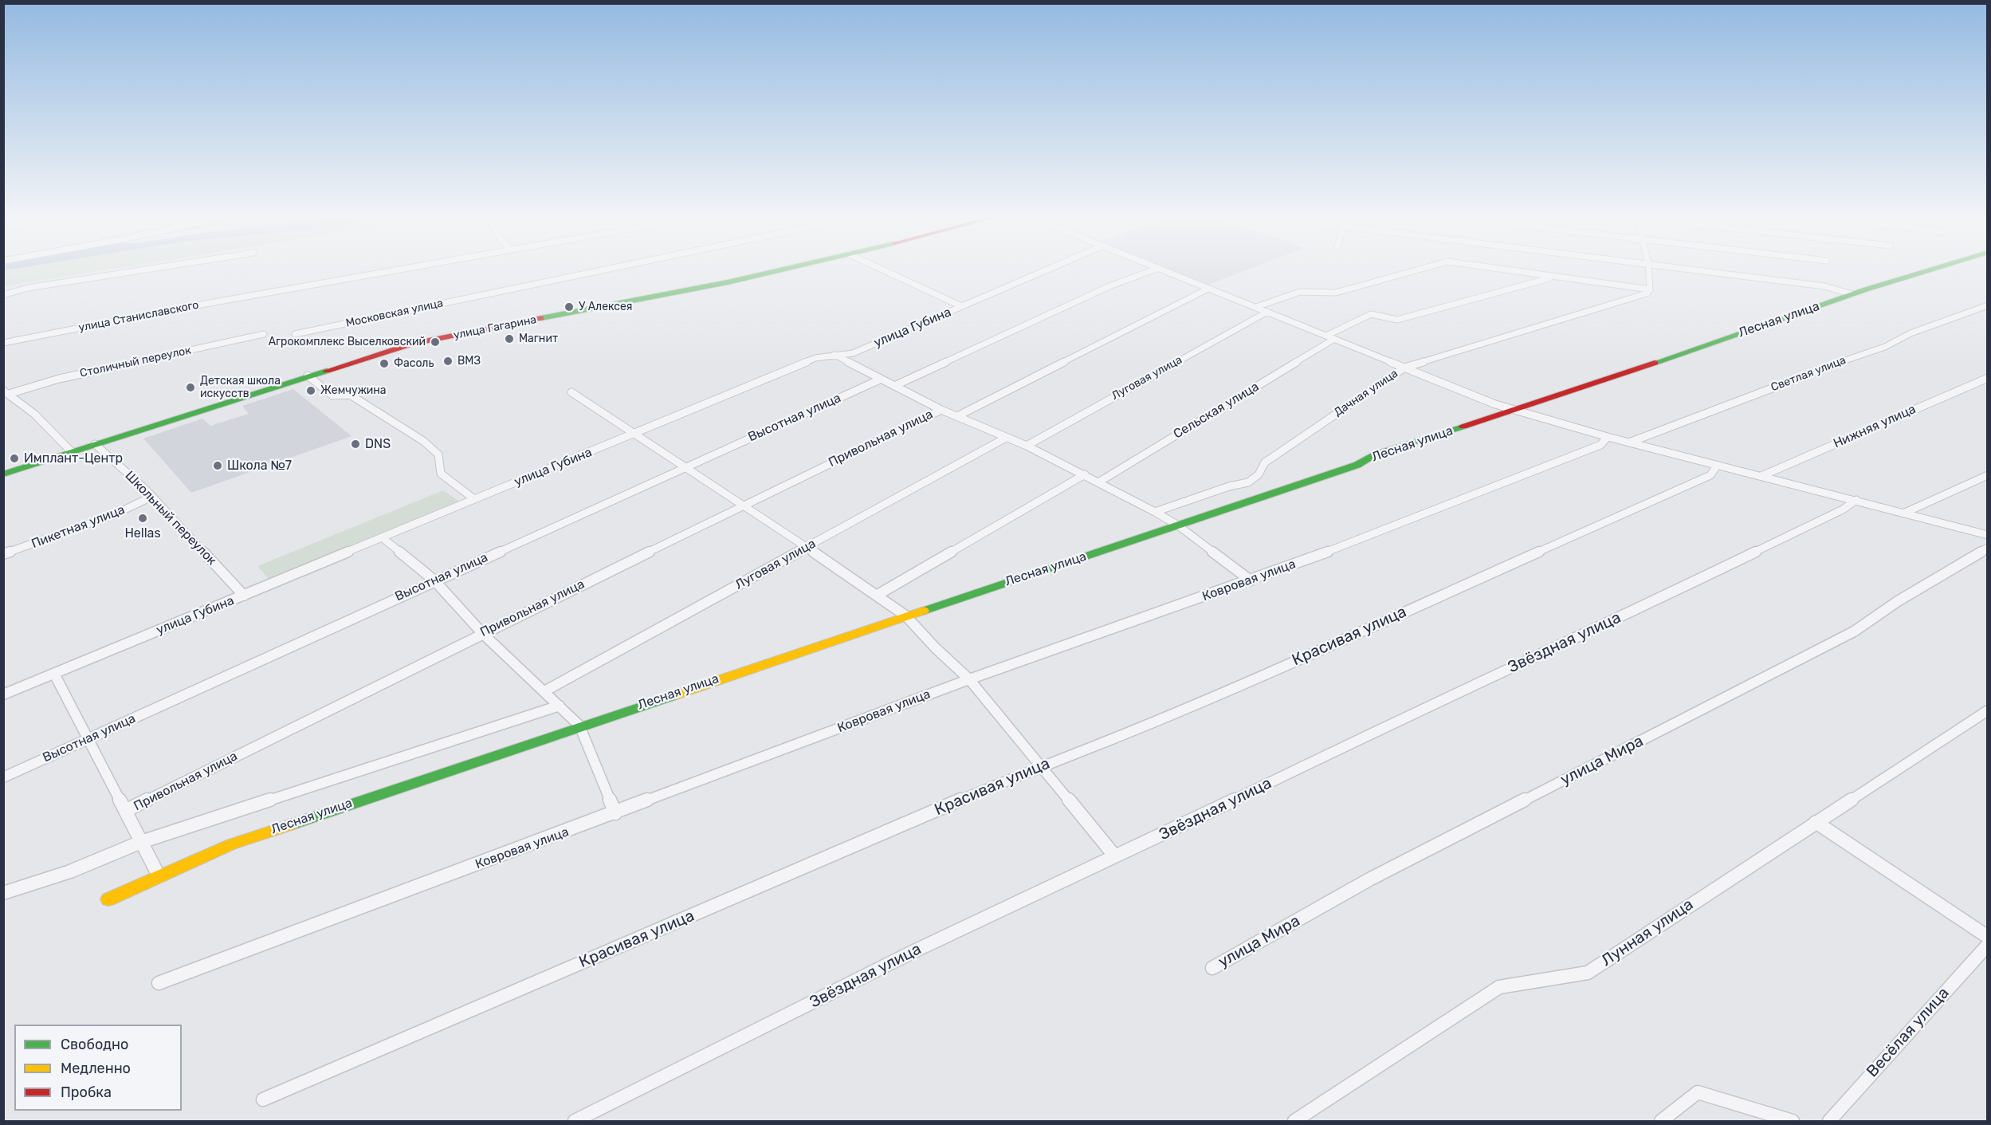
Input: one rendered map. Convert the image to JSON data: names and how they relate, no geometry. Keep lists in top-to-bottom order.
{
  "streets": {
    "street": [
      "Московская улица",
      "улица Станиславского",
      "Лесная улица",
      "улица Гагарина",
      "улица Губина",
      "Столичный переулок",
      "Светлая улица",
      "Луговая улица",
      "Дачная улица",
      "Сельская улица",
      "Высотная улица",
      "Нижняя улица",
      "Привольная улица",
      "Школьный переулок",
      "Пикетная улица",
      "Ковровая улица",
      "Красивая улица",
      "Звёздная улица",
      "улица Мира",
      "Лунная улица",
      "Весёлая улица"
    ]
  },
  "crossings": [
    ["улица Гагарина", "Школьный переулок"],
    ["улица Губина", "Школьный переулок"],
    ["Школьный переулок", "Пикетная улица"]
  ],
  "places": [
    "У Алексея",
    "Магнит",
    "Агрокомплекс Выселковский",
    "ВМЗ",
    "Фасоль",
    "Детская школа искусств",
    "Жемчужина",
    "DNS",
    "Имплант-Центр",
    "Школа №7",
    "Hellas"
  ],
  "legend": ["Свободно", "Медленно", "Пробка"]
}
